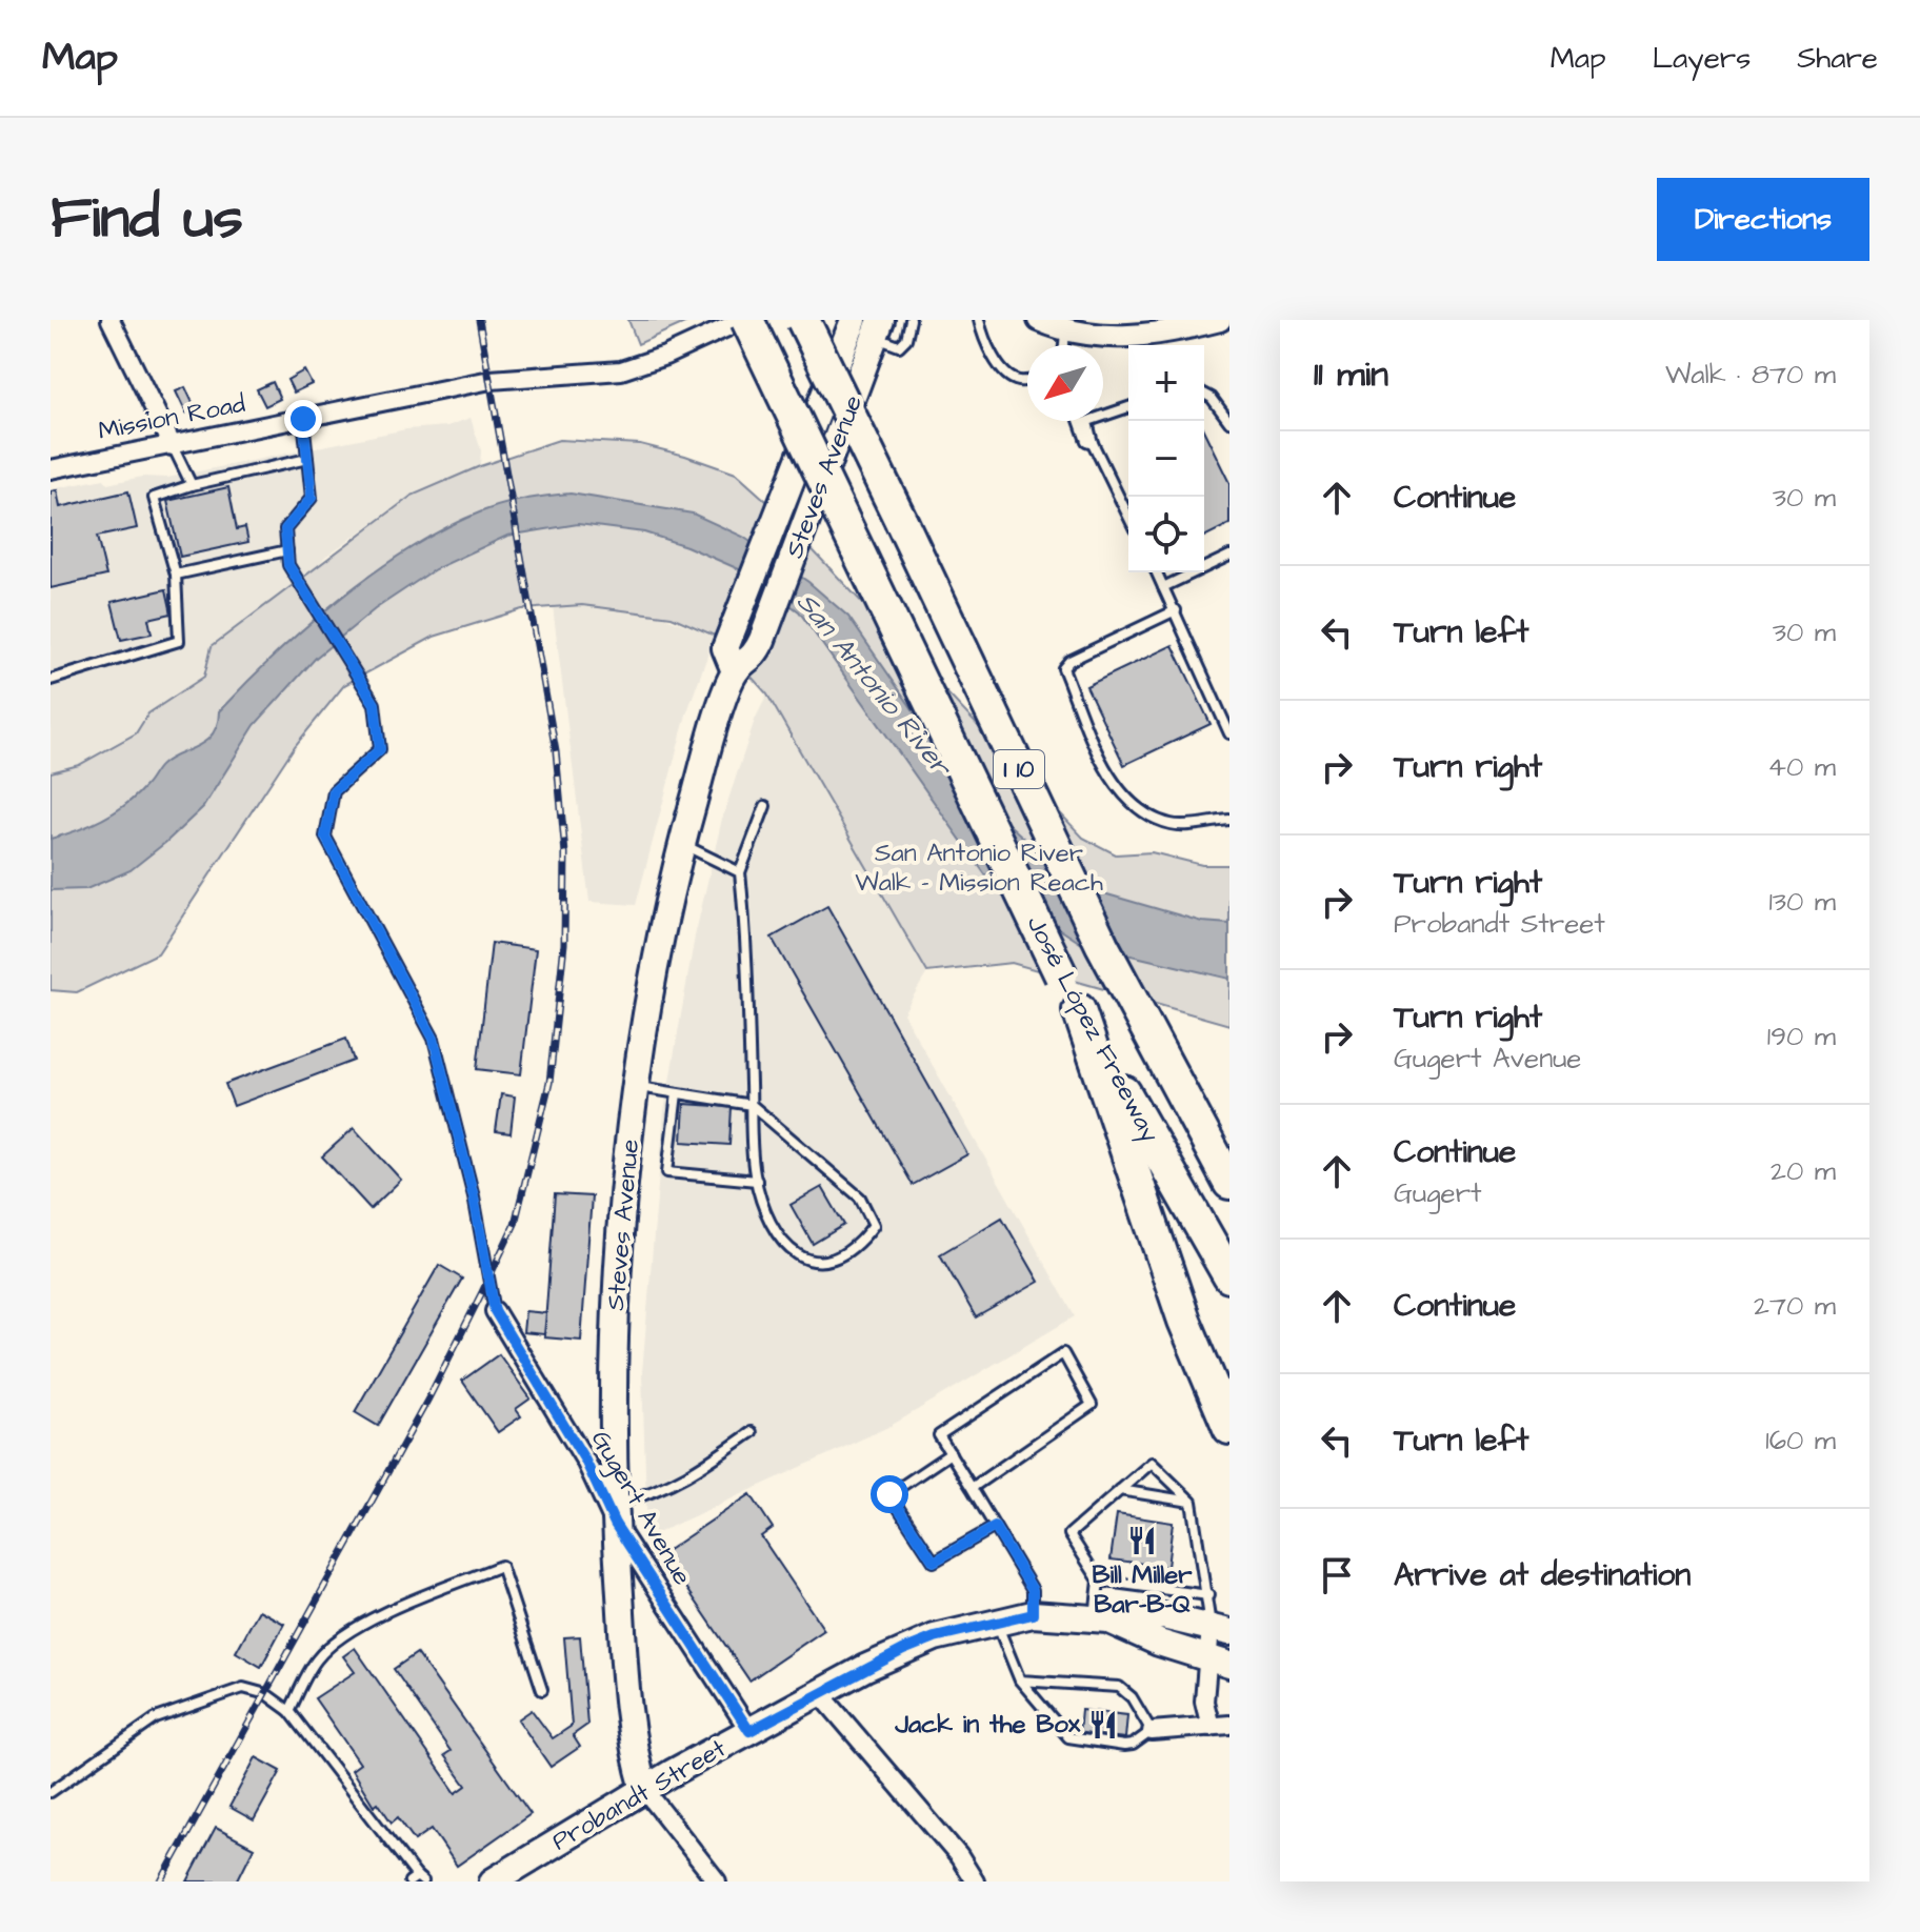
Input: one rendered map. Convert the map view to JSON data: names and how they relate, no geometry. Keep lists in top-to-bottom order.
{
  "streets": {
    "highway": ["I 10", "José López Freeway"],
    "main road": ["Steves Avenue", "Probandt Street"],
    "street": ["Mission Road", "Gugert Avenue"]
  },
  "crossings": [
    ["Mission Road", "José López Freeway"],
    ["Steves Avenue", "Gugert Avenue"],
    ["Steves Avenue", "Probandt Street"],
    ["Gugert Avenue", "Probandt Street"]
  ],
  "water": ["San Antonio River"],
  "parks": ["San Antonio River Walk - Mission Reach"],
  "places": {
    "restaurant": ["Bill Miller Bar-B-Q", "Jack in the Box"]
  },
  "north": "bottom left",
  "page": {
    "header": "Map",
    "nav": ["Map", "Layers", "Share"],
    "title": "Find us",
    "buttons": "Directions",
    "heading": ["11 min", "Walk · 870 m"],
    "map_buttons": ["+", "−"],
    "list": [
      ["Continue", "30 m"],
      ["Turn left", "30 m"],
      ["Turn right", "40 m"],
      ["Turn right", "Probandt Street", "130 m"],
      ["Turn right", "Gugert Avenue", "190 m"],
      ["Continue", "Gugert", "20 m"],
      ["Continue", "270 m"],
      ["Turn left", "160 m"],
      "Arrive at destination"
    ]
  }
}
